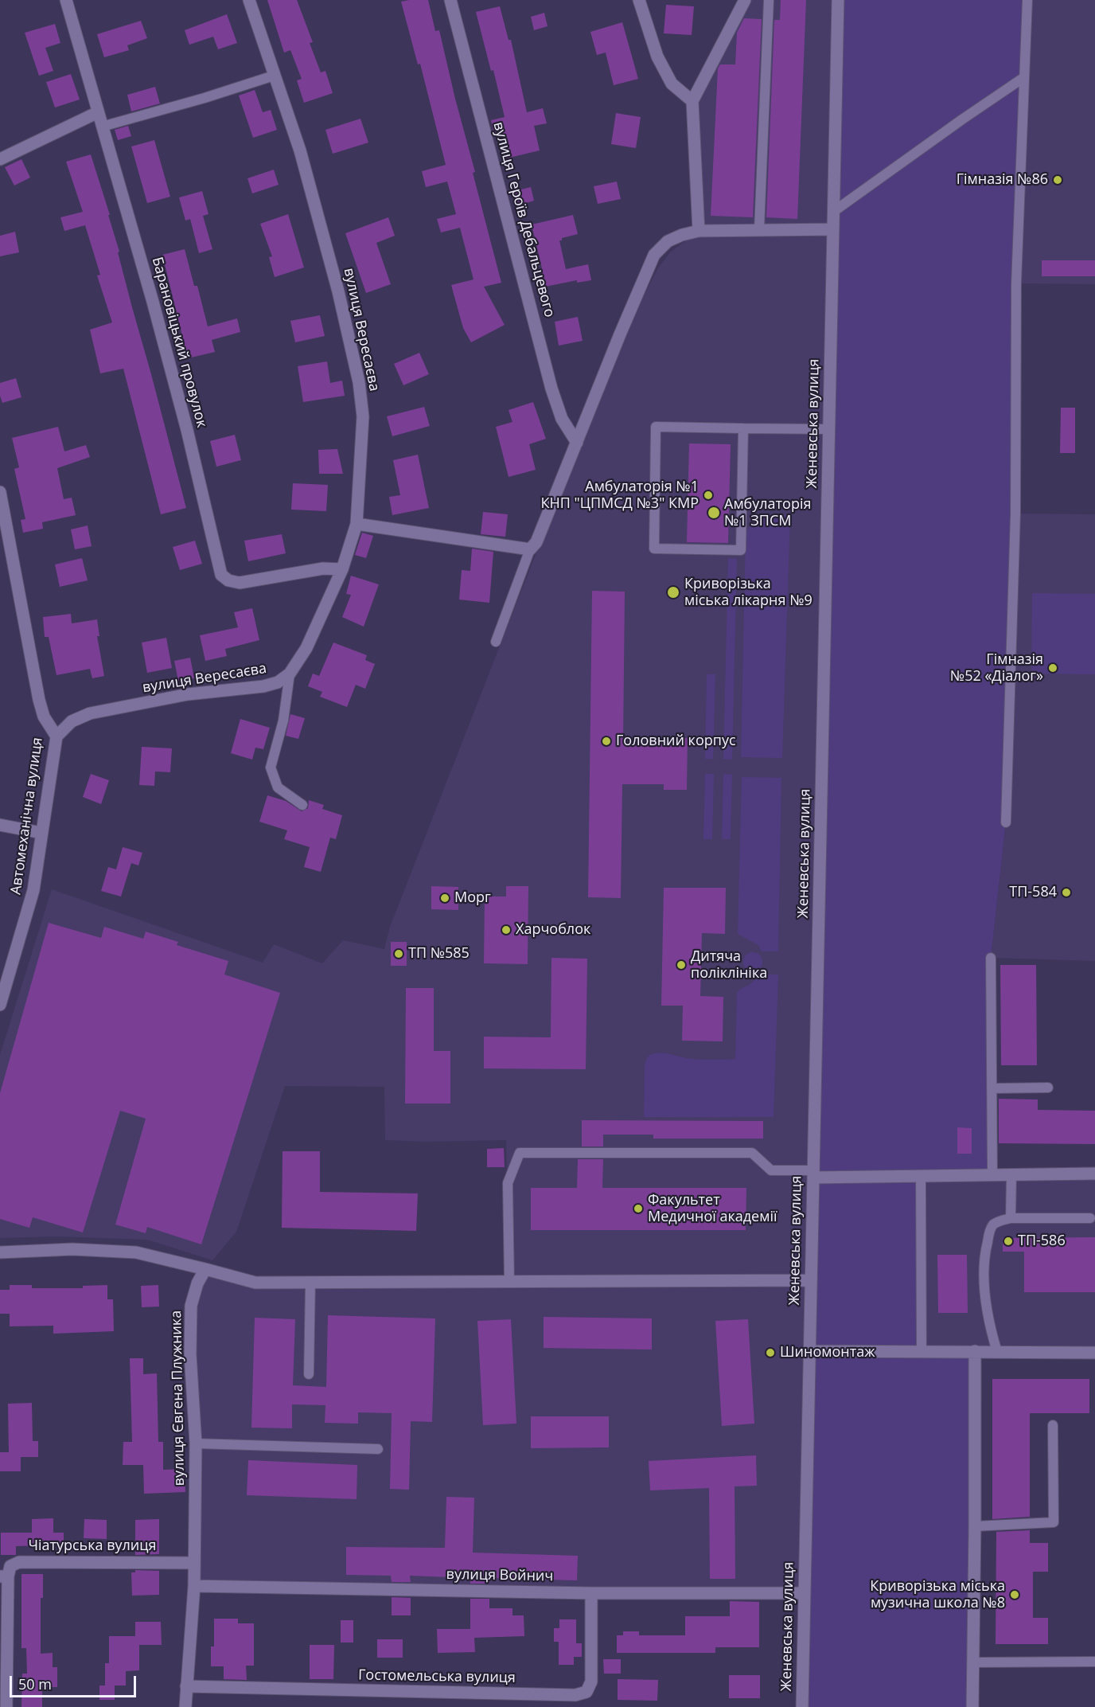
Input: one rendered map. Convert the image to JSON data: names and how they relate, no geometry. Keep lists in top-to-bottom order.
{
  "streets": {
    "street": [
      "вулиця Героїв Дебальцевого",
      "вулиця Вересаєва",
      "Барановіцький провулок",
      "Женевська вулиця",
      "Автомеханічна вулиця",
      "вулиця Євгена Плужника",
      "Чіатурська вулиця",
      "вулиця Войнич",
      "Гостомельська вулиця"
    ]
  },
  "crossings": [
    ["вулиця Вересаєва", "Барановіцький провулок"],
    ["вулиця Вересаєва", "Автомеханічна вулиця"],
    ["Женевська вулиця", "вулиця Войнич"],
    ["вулиця Євгена Плужника", "Чіатурська вулиця"],
    ["вулиця Євгена Плужника", "вулиця Войнич"],
    ["вулиця Євгена Плужника", "Гостомельська вулиця"],
    ["вулиця Войнич", "Гостомельська вулиця"]
  ],
  "places": [
    "Гімназія №86",
    "Амбулаторія №1 КНП \"ЦПМСД №3\" КМР",
    "Амбулаторія №1 ЗПСМ",
    "Криворізька міська лікарня №9",
    "Гімназія №52 «Діалог»",
    "Головний корпус",
    "ТП-584",
    "Морг",
    "Харчоблок",
    "ТП №585",
    "Дитяча поліклініка",
    "Факультет Медичної академії",
    "ТП-586",
    "Шиномонтаж",
    "Криворізька міська музична школа №8"
  ],
  "scale_bar": "50 m"
}
